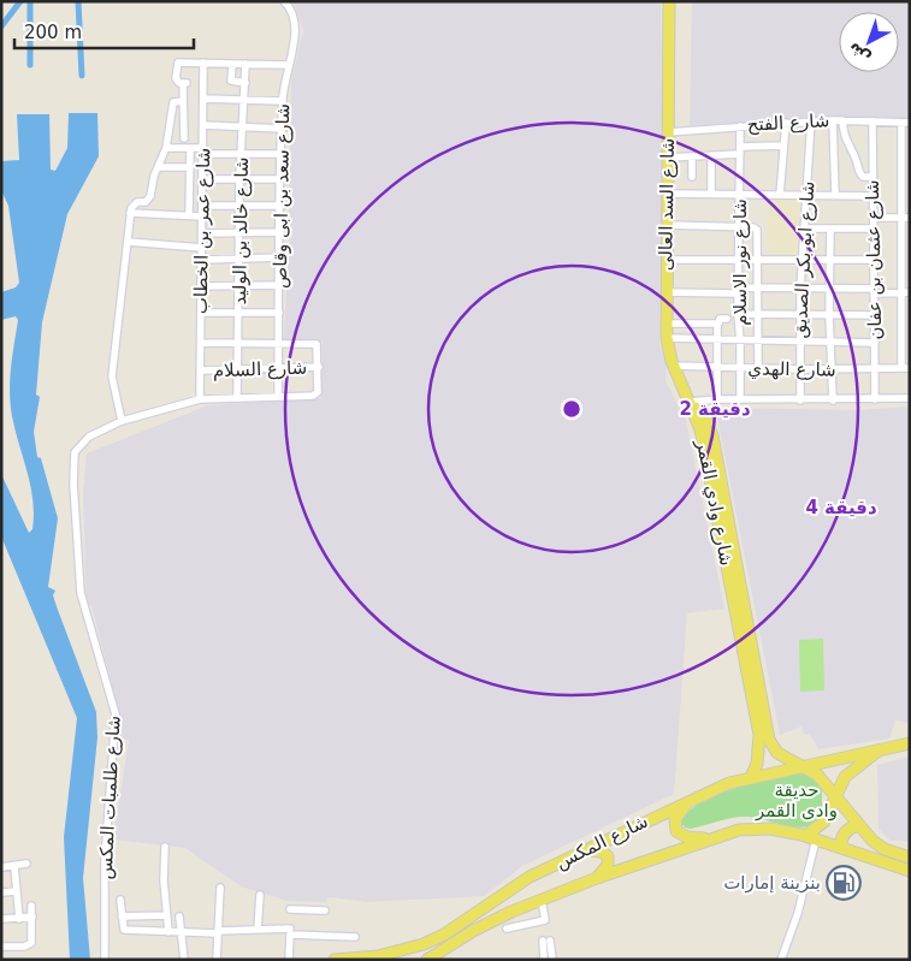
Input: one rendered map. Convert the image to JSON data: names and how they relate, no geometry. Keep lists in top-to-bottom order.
{
  "streets": {
    "main road": ["شارع السد العالى", "شارع وادي القمر", "شارع المكس"],
    "street": [
      "شارع الفتح",
      "شارع سعد بن ابى وقاص",
      "شارع عمر بن الخطاب",
      "شارع خالد بن الوليد",
      "شارع ابو بكر الصديق",
      "شارع عثمان بن عفان",
      "شارع نور الاسلام",
      "شارع السلام",
      "شارع الهدي",
      "شارع طلمبات المكس"
    ]
  },
  "crossings": [
    ["شارع الفتح", "شارع السد العالى"],
    ["شارع الفتح", "شارع ابو بكر الصديق"],
    ["شارع الفتح", "شارع عثمان بن عفان"],
    ["شارع الفتح", "شارع نور الاسلام"],
    ["شارع سعد بن ابى وقاص", "شارع السلام"],
    ["شارع السد العالى", "شارع الهدي"],
    ["شارع السد العالى", "شارع وادي القمر"],
    ["شارع عمر بن الخطاب", "شارع السلام"],
    ["شارع خالد بن الوليد", "شارع السلام"],
    ["شارع ابو بكر الصديق", "شارع الهدي"],
    ["شارع عثمان بن عفان", "شارع الهدي"],
    ["شارع نور الاسلام", "شارع الهدي"],
    ["شارع وادي القمر", "شارع المكس"]
  ],
  "parks": ["حديقة وادى القمر"],
  "places": {
    "fuel station": ["بنزينة إمارات"]
  },
  "scale_bar": "200 m",
  "north": "bottom left",
  "rings": ["2 دقيقة", "4 دقيقة"]
}
